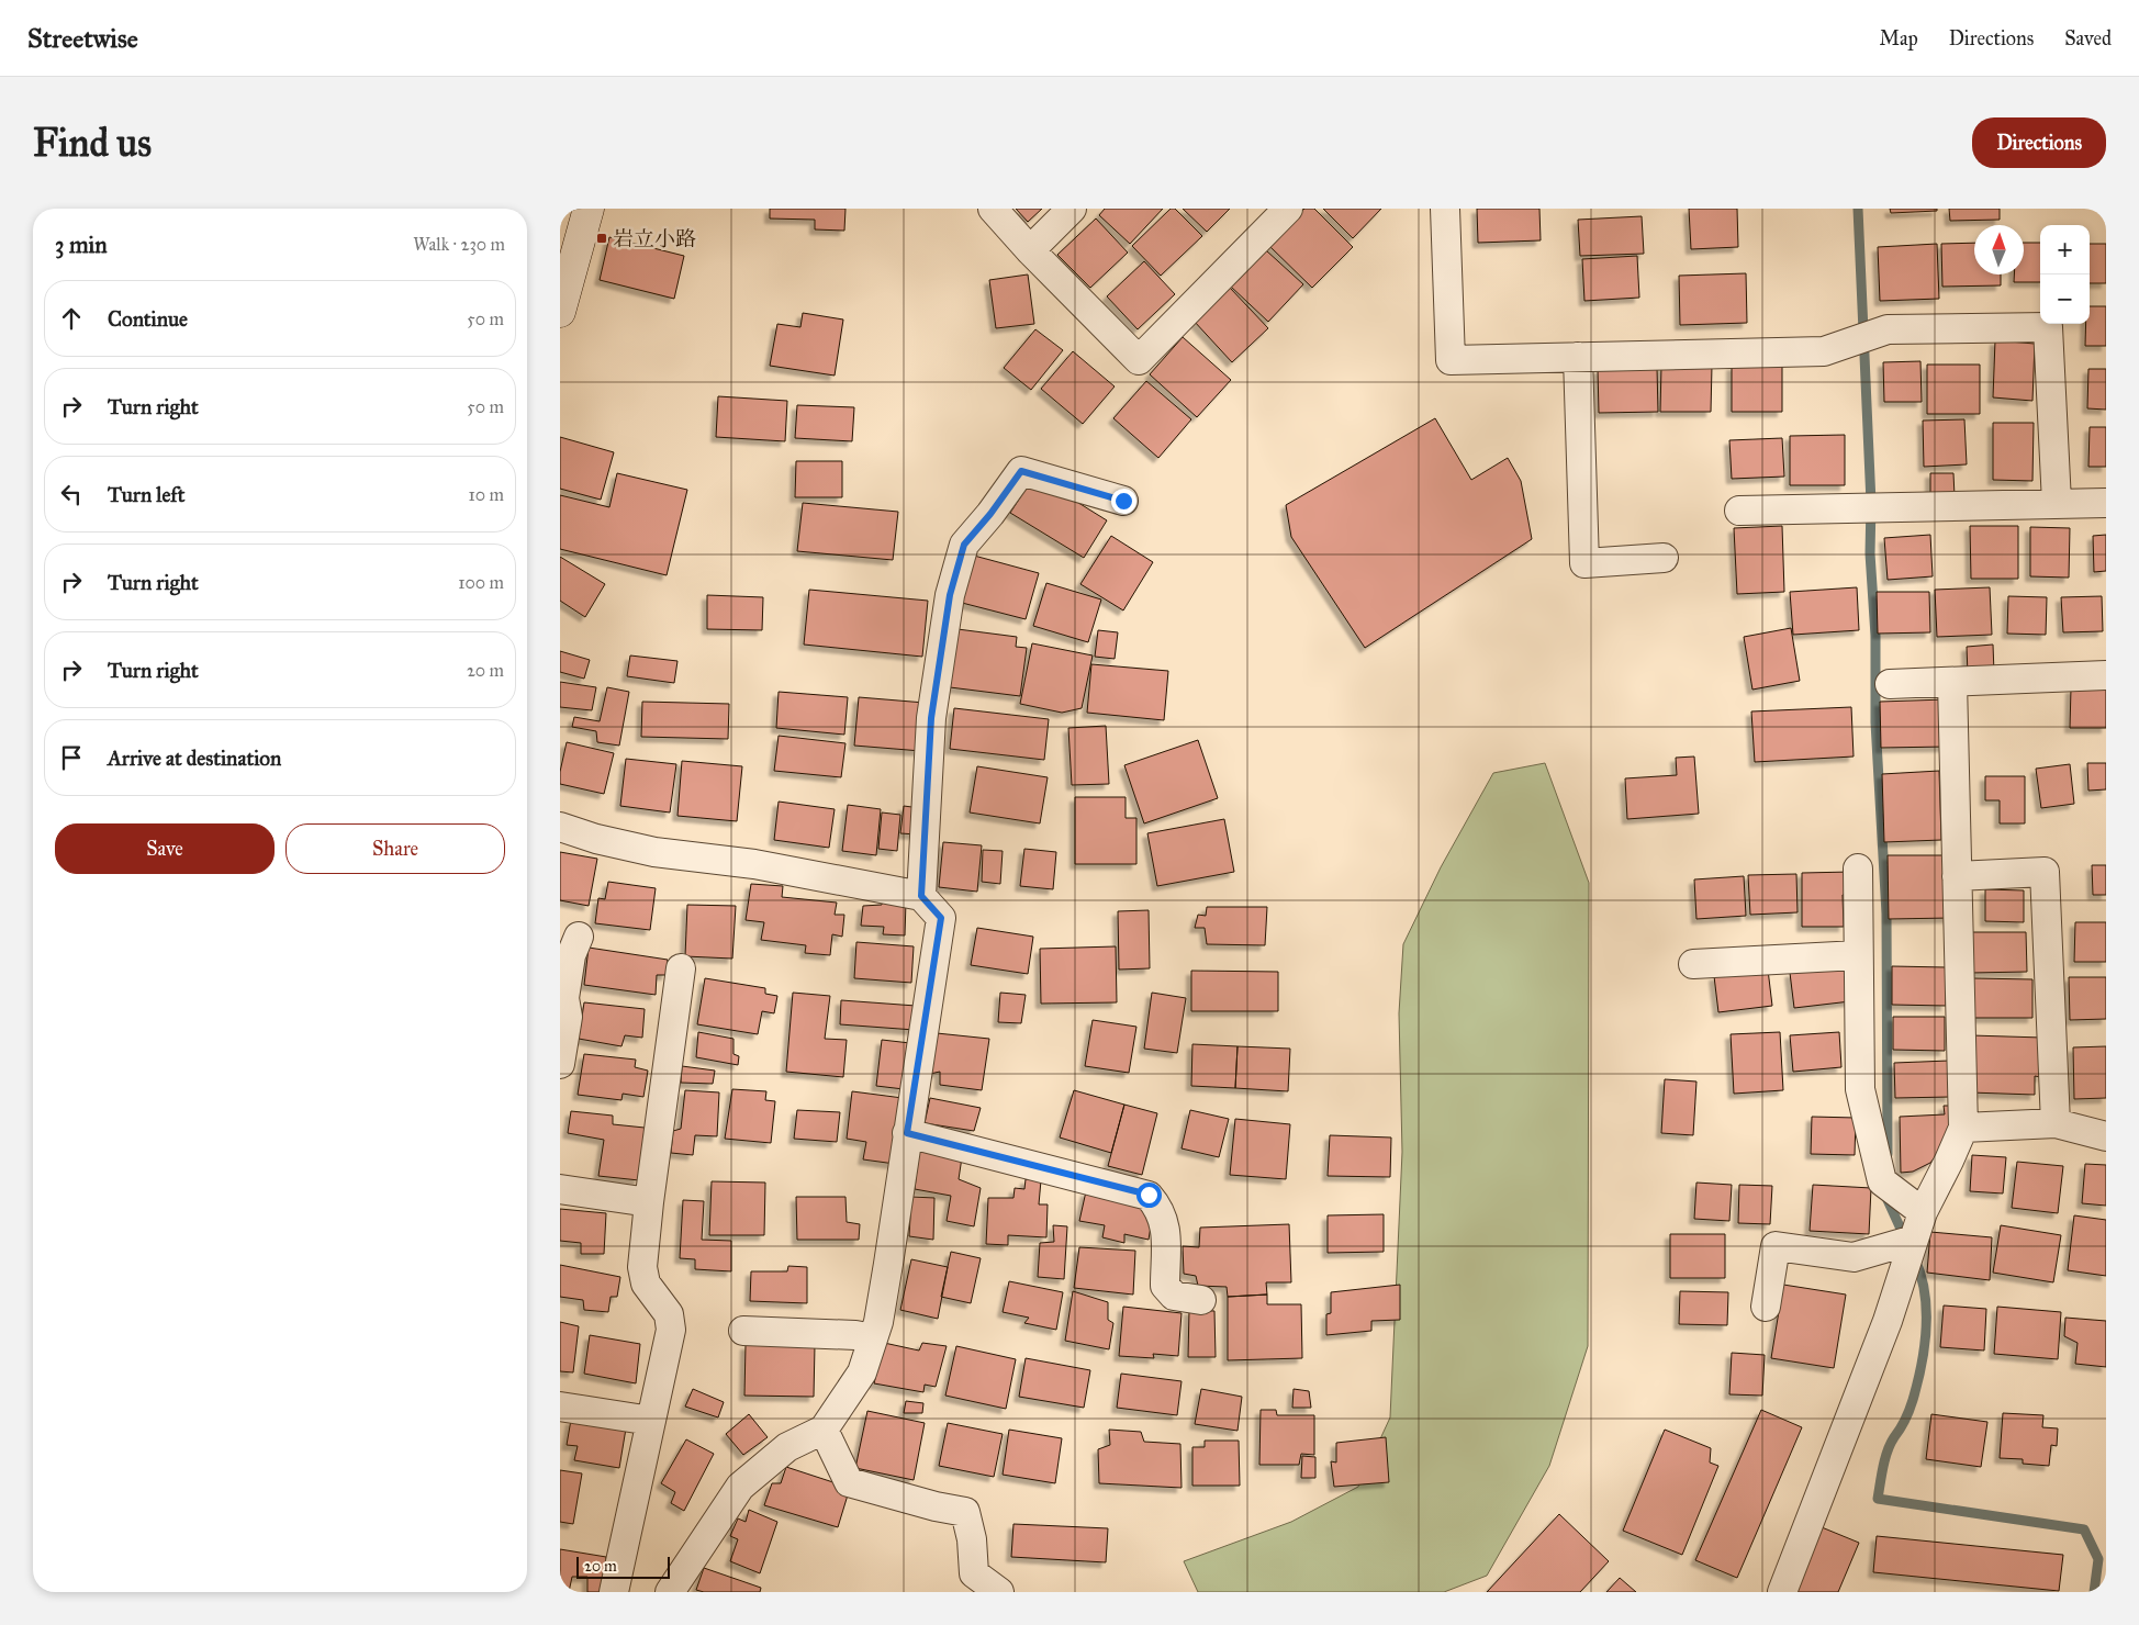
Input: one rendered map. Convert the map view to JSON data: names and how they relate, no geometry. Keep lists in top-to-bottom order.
{
  "places": {
    "transit": ["岩立小路"]
  },
  "scale_bar": "20 m",
  "north": "top",
  "page": {
    "header": "Streetwise",
    "nav": ["Map", "Directions", "Saved"],
    "buttons": [
      "Directions",
      ["Save", "Share"]
    ],
    "title": "Find us",
    "heading": ["3 min", "Walk · 230 m"],
    "map_buttons": ["+", "−"],
    "list": [
      ["Continue", "50 m"],
      ["Turn right", "50 m"],
      ["Turn left", "10 m"],
      ["Turn right", "100 m"],
      ["Turn right", "20 m"],
      "Arrive at destination"
    ],
    "scale": "20 m"
  }
}
